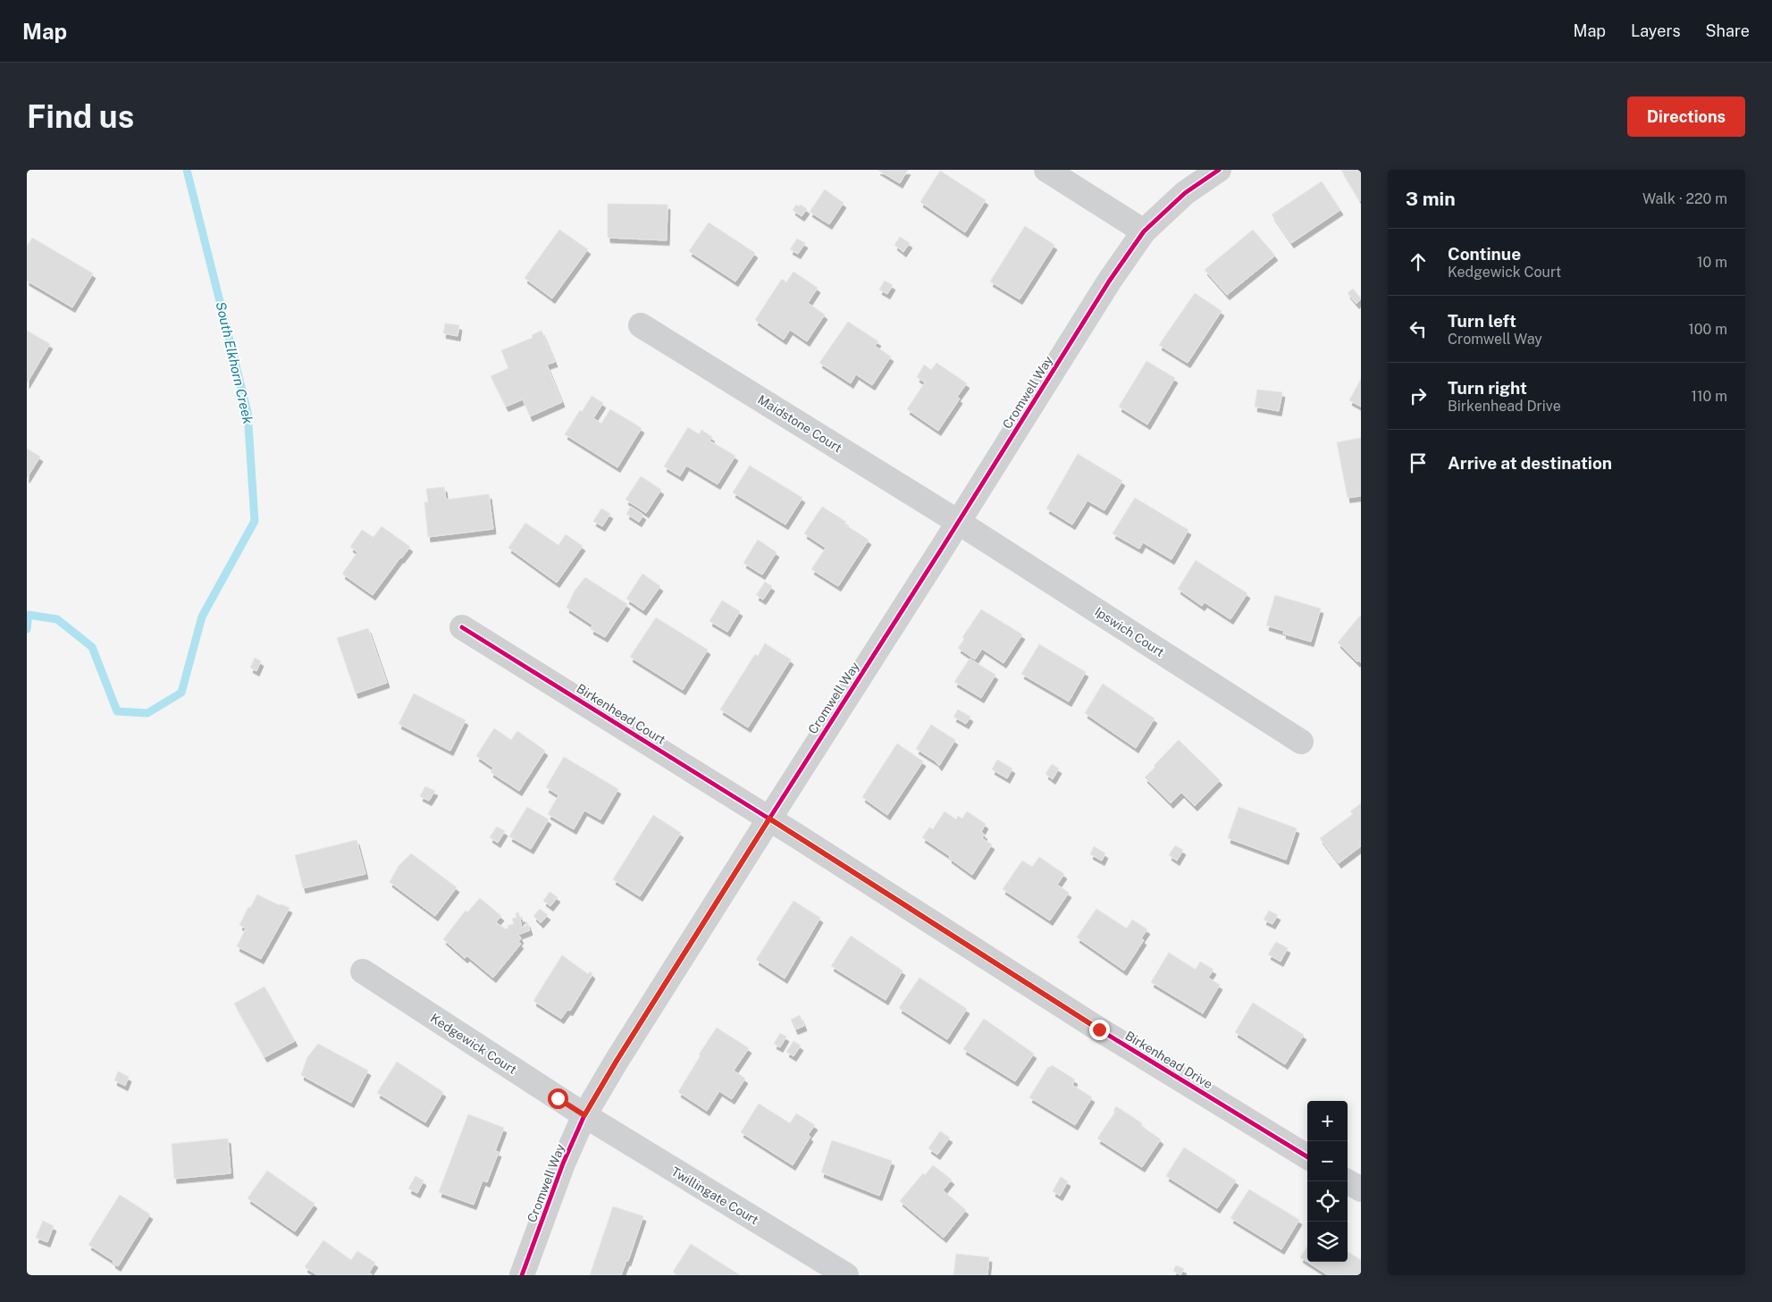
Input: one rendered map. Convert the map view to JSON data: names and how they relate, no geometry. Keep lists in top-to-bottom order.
{
  "streets": {
    "street": [
      "Cromwell Way",
      "Maidstone Court",
      "Ipswich Court",
      "Birkenhead Court",
      "Kedgewick Court",
      "Birkenhead Drive",
      "Twillingate Court"
    ]
  },
  "crossings": [
    ["Cromwell Way", "Maidstone Court"],
    ["Cromwell Way", "Ipswich Court"],
    ["Cromwell Way", "Birkenhead Court"],
    ["Cromwell Way", "Kedgewick Court"],
    ["Cromwell Way", "Birkenhead Drive"],
    ["Cromwell Way", "Twillingate Court"],
    ["Maidstone Court", "Ipswich Court"],
    ["Birkenhead Court", "Birkenhead Drive"],
    ["Kedgewick Court", "Twillingate Court"]
  ],
  "water": ["South Elkhorn Creek"],
  "page": {
    "header": "Map",
    "nav": ["Map", "Layers", "Share"],
    "buttons": "Directions",
    "title": "Find us",
    "heading": ["3 min", "Walk · 220 m"],
    "list": [
      ["Continue", "Kedgewick Court", "10 m"],
      ["Turn left", "Cromwell Way", "100 m"],
      ["Turn right", "Birkenhead Drive", "110 m"],
      "Arrive at destination"
    ],
    "map_buttons": ["+", "−"]
  }
}
